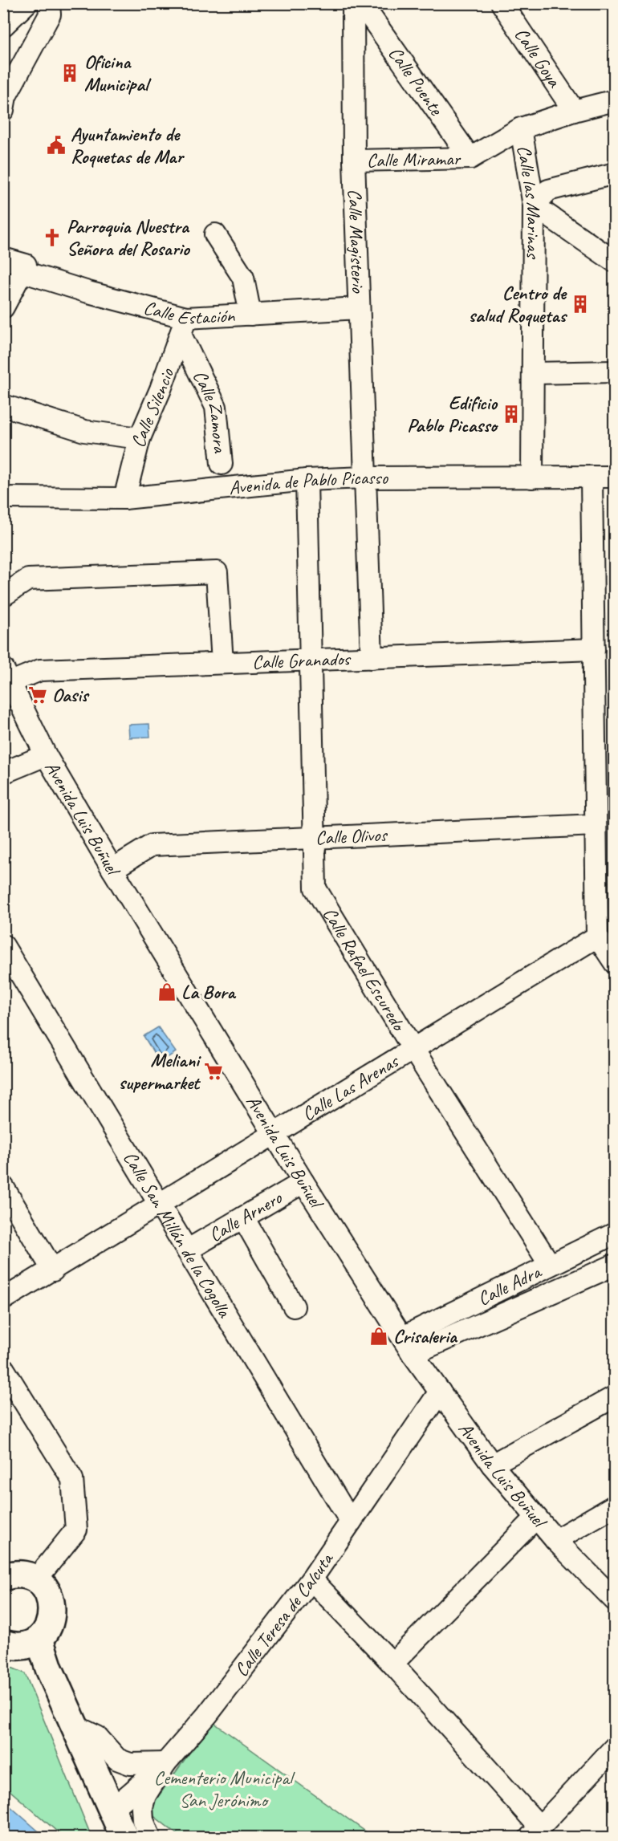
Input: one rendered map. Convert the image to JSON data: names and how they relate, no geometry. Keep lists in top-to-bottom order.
{
  "streets": {
    "street": [
      "Calle Goya",
      "Calle Puente",
      "Calle Miramar",
      "Calle las Marinas",
      "Calle Magisterio",
      "Calle Estación",
      "Calle Silencio",
      "Calle Zamora",
      "Avenida de Pablo Picasso",
      "Calle Granados",
      "Avenida Luis Buñuel",
      "Calle Olivos",
      "Calle Rafael Escuredo",
      "Calle Las Arenas",
      "Calle Arnero",
      "Calle San Millán de la Cogolla",
      "Calle Adra",
      "Calle Teresa de Calcuta"
    ]
  },
  "crossings": [
    ["Calle Goya", "Calle Miramar"],
    ["Calle Puente", "Calle Miramar"],
    ["Calle Miramar", "Calle las Marinas"],
    ["Calle Miramar", "Calle Magisterio"],
    ["Calle las Marinas", "Avenida de Pablo Picasso"],
    ["Calle Magisterio", "Calle Estación"],
    ["Calle Magisterio", "Avenida de Pablo Picasso"],
    ["Calle Magisterio", "Calle Granados"],
    ["Calle Estación", "Calle Silencio"],
    ["Calle Estación", "Calle Zamora"],
    ["Calle Silencio", "Calle Zamora"],
    ["Calle Silencio", "Avenida de Pablo Picasso"],
    ["Avenida de Pablo Picasso", "Calle Rafael Escuredo"],
    ["Calle Granados", "Avenida Luis Buñuel"],
    ["Calle Granados", "Calle Rafael Escuredo"],
    ["Avenida Luis Buñuel", "Calle Olivos"],
    ["Avenida Luis Buñuel", "Calle Las Arenas"],
    ["Avenida Luis Buñuel", "Calle Arnero"],
    ["Avenida Luis Buñuel", "Calle Adra"],
    ["Avenida Luis Buñuel", "Calle Teresa de Calcuta"],
    ["Calle Olivos", "Calle Rafael Escuredo"],
    ["Calle Rafael Escuredo", "Calle Las Arenas"],
    ["Calle Rafael Escuredo", "Calle Adra"],
    ["Calle Las Arenas", "Calle San Millán de la Cogolla"],
    ["Calle Arnero", "Calle San Millán de la Cogolla"],
    ["Calle San Millán de la Cogolla", "Calle Teresa de Calcuta"]
  ],
  "parks": ["Cementerio Municipal San Jerónimo"],
  "places": {
    "building": ["Oficina Municipal", "Centro de salud Roquetas", "Edificio Pablo Picasso"],
    "public building": ["Ayuntamiento de Roquetas de Mar"],
    "church": ["Parroquia Nuestra Señora del Rosario"],
    "supermarket": ["Oasis", "Meliani supermarket"],
    "shop": ["La Bora", "Crisaleria"]
  }
}
